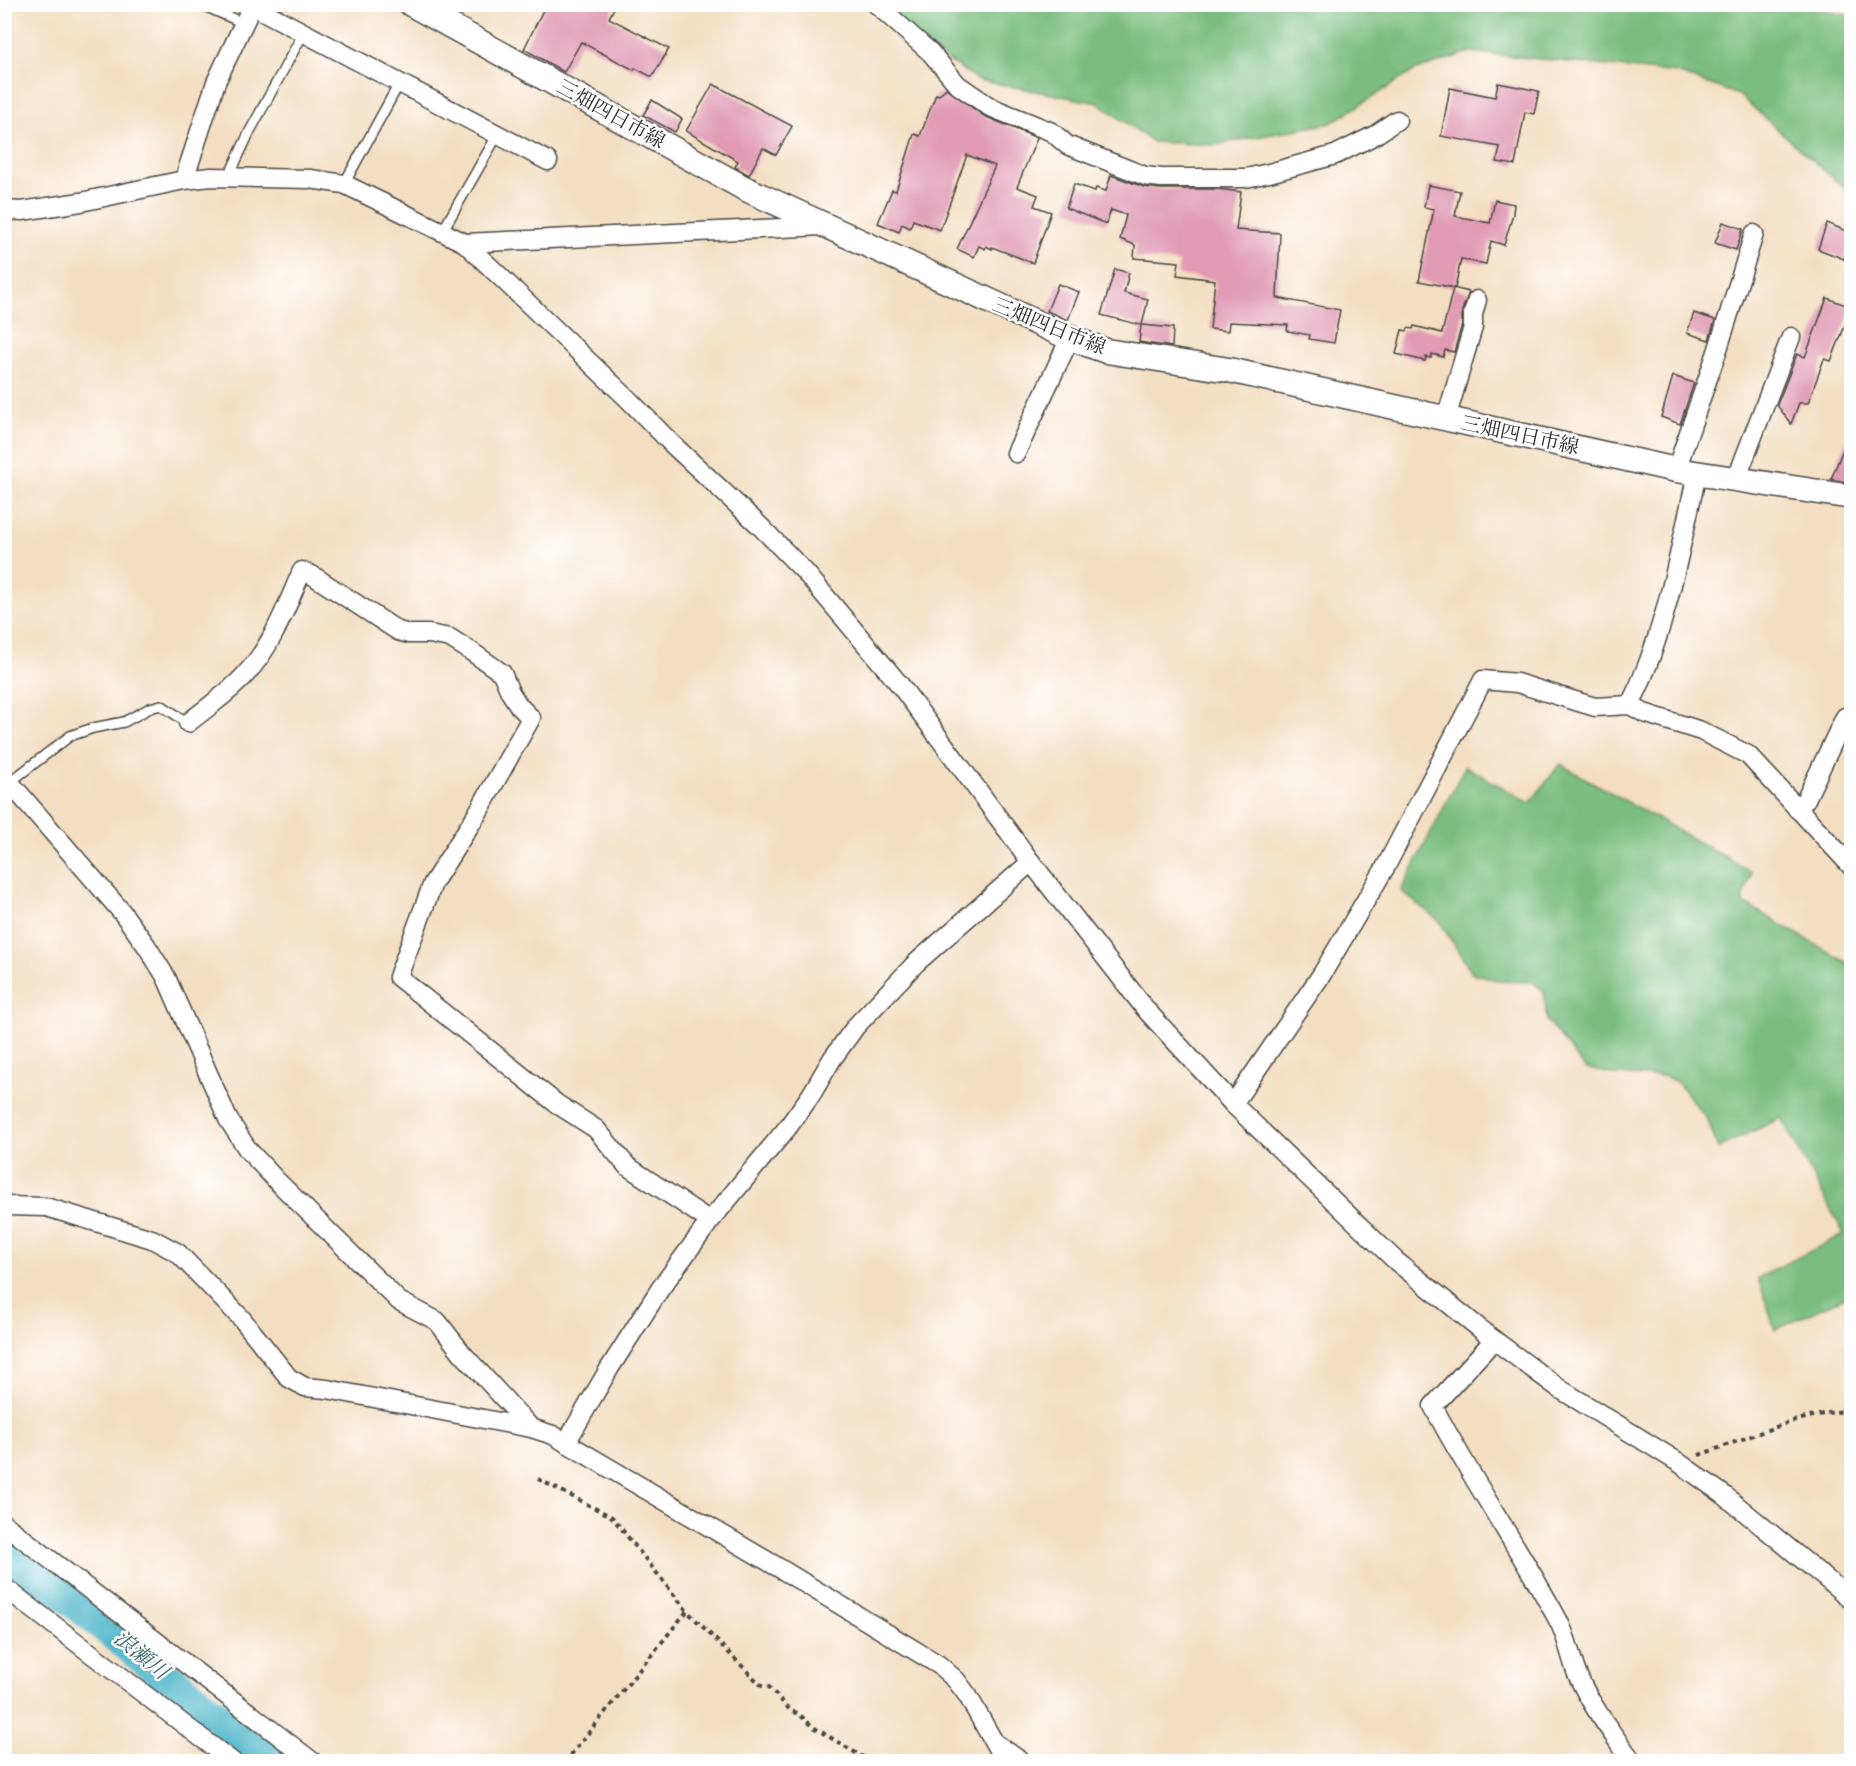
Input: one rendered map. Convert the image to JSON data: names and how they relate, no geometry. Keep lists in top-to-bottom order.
{
  "streets": {
    "main road": ["三畑四日市線"]
  },
  "water": ["浪瀬川"]
}
